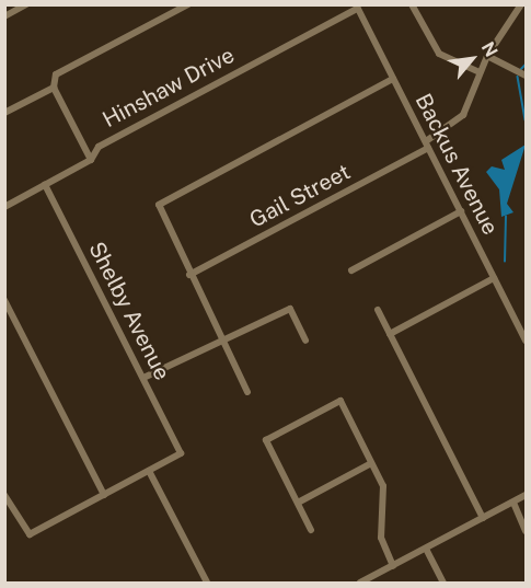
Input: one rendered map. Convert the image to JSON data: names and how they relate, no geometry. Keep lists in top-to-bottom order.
{
  "streets": {
    "street": [
      "Hinshaw Drive",
      "Backus Avenue",
      "Gail Street",
      "Shelby Avenue"
    ]
  },
  "crossings": [
    ["Hinshaw Drive", "Backus Avenue"],
    ["Hinshaw Drive", "Shelby Avenue"],
    ["Backus Avenue", "Gail Street"]
  ],
  "north": "top right"
}
